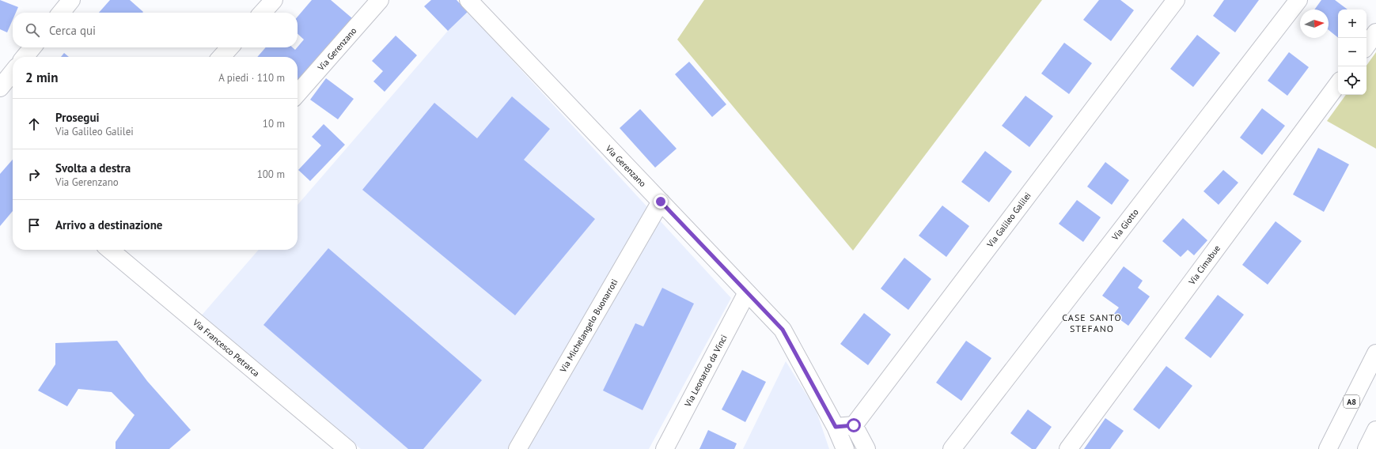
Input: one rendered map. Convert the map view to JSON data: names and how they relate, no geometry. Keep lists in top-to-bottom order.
{
  "streets": {
    "main road": [
      "Via Gerenzano",
      "Via Galileo Galilei",
      "Via Giotto",
      "Via Cimabue",
      "Via Michelangelo Buonarroti",
      "Via Francesco Petrarca",
      "Via Leonardo da Vinci",
      "A8"
    ]
  },
  "crossings": [
    ["Via Gerenzano", "Via Michelangelo Buonarroti"],
    ["Via Gerenzano", "Via Leonardo da Vinci"]
  ],
  "districts": ["CASE SANTO STEFANO"],
  "north": "right",
  "page": {
    "map_buttons": ["+", "−"],
    "search": "Cerca qui",
    "heading": ["2 min", "A piedi · 110 m"],
    "list": [
      ["Prosegui", "Via Galileo Galilei", "10 m"],
      ["Svolta a destra", "Via Gerenzano", "100 m"],
      "Arrivo a destinazione"
    ]
  }
}
